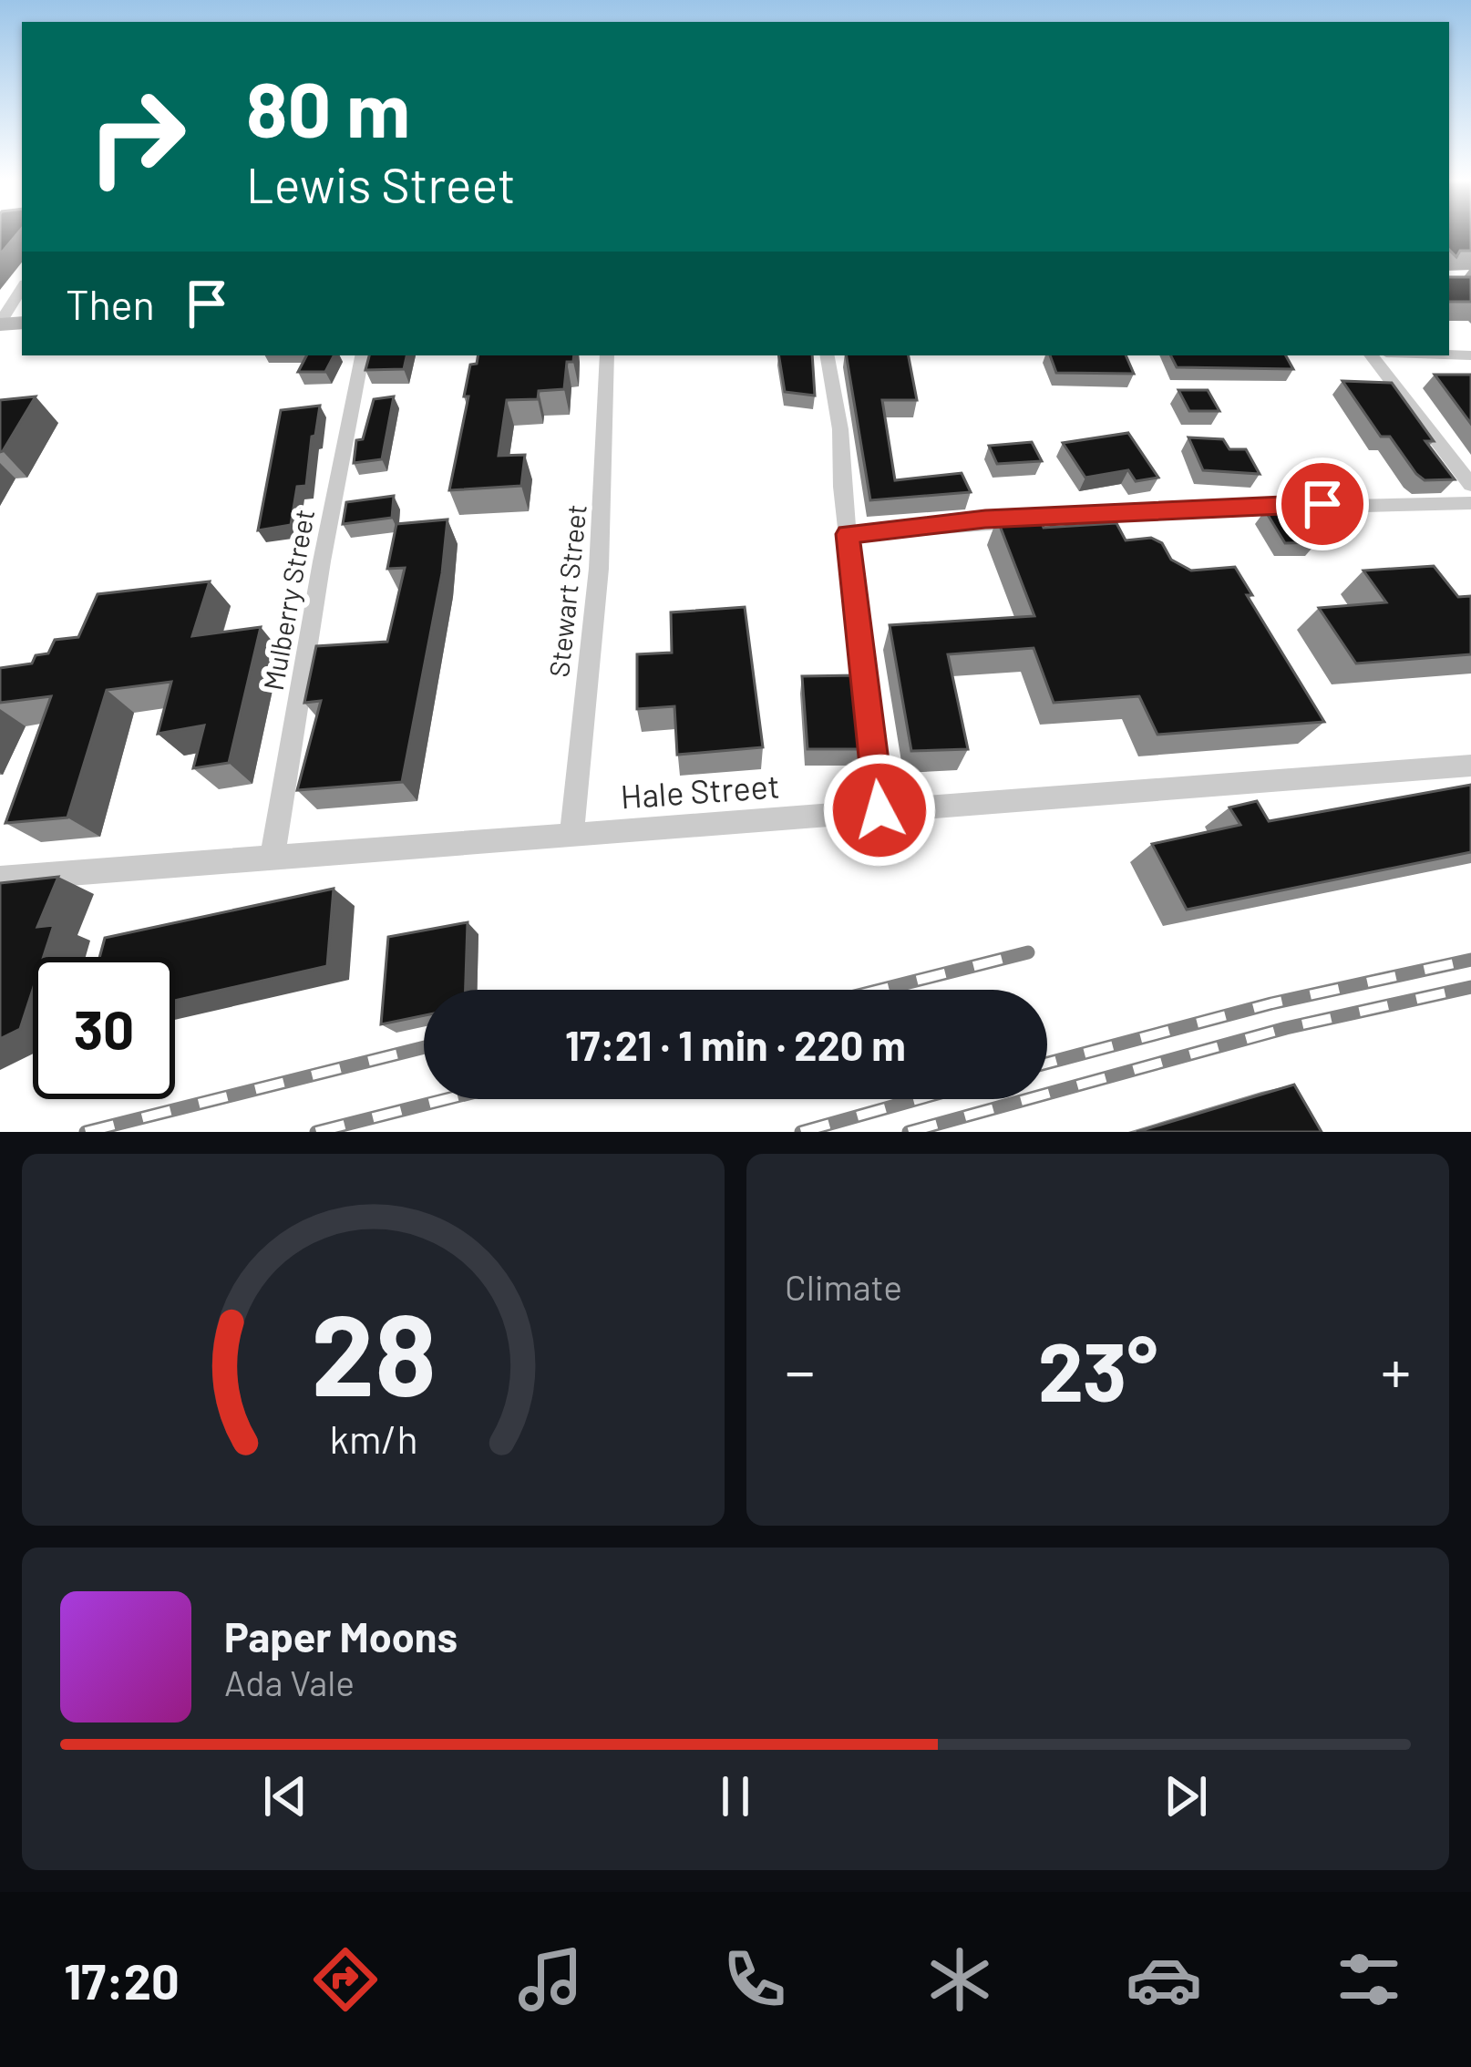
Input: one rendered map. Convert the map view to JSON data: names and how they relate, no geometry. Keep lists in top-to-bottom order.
{
  "streets": {
    "street": ["Stewart Street", "Mulberry Street", "Hale Street"]
  },
  "crossings": [
    ["Stewart Street", "Hale Street"],
    ["Mulberry Street", "Hale Street"]
  ],
  "page": {
    "turn": ["80 m", "Lewis Street"],
    "then": "Then",
    "limit": "30",
    "trip": "17:21 · 1 min · 220 m",
    "tile": "Climate",
    "heat": ["−", "23°", "+"],
    "song": ["Paper Moons", "Ada Vale"],
    "tabs": "17:20",
    "gauge": ["28", "km/h"]
  }
}
